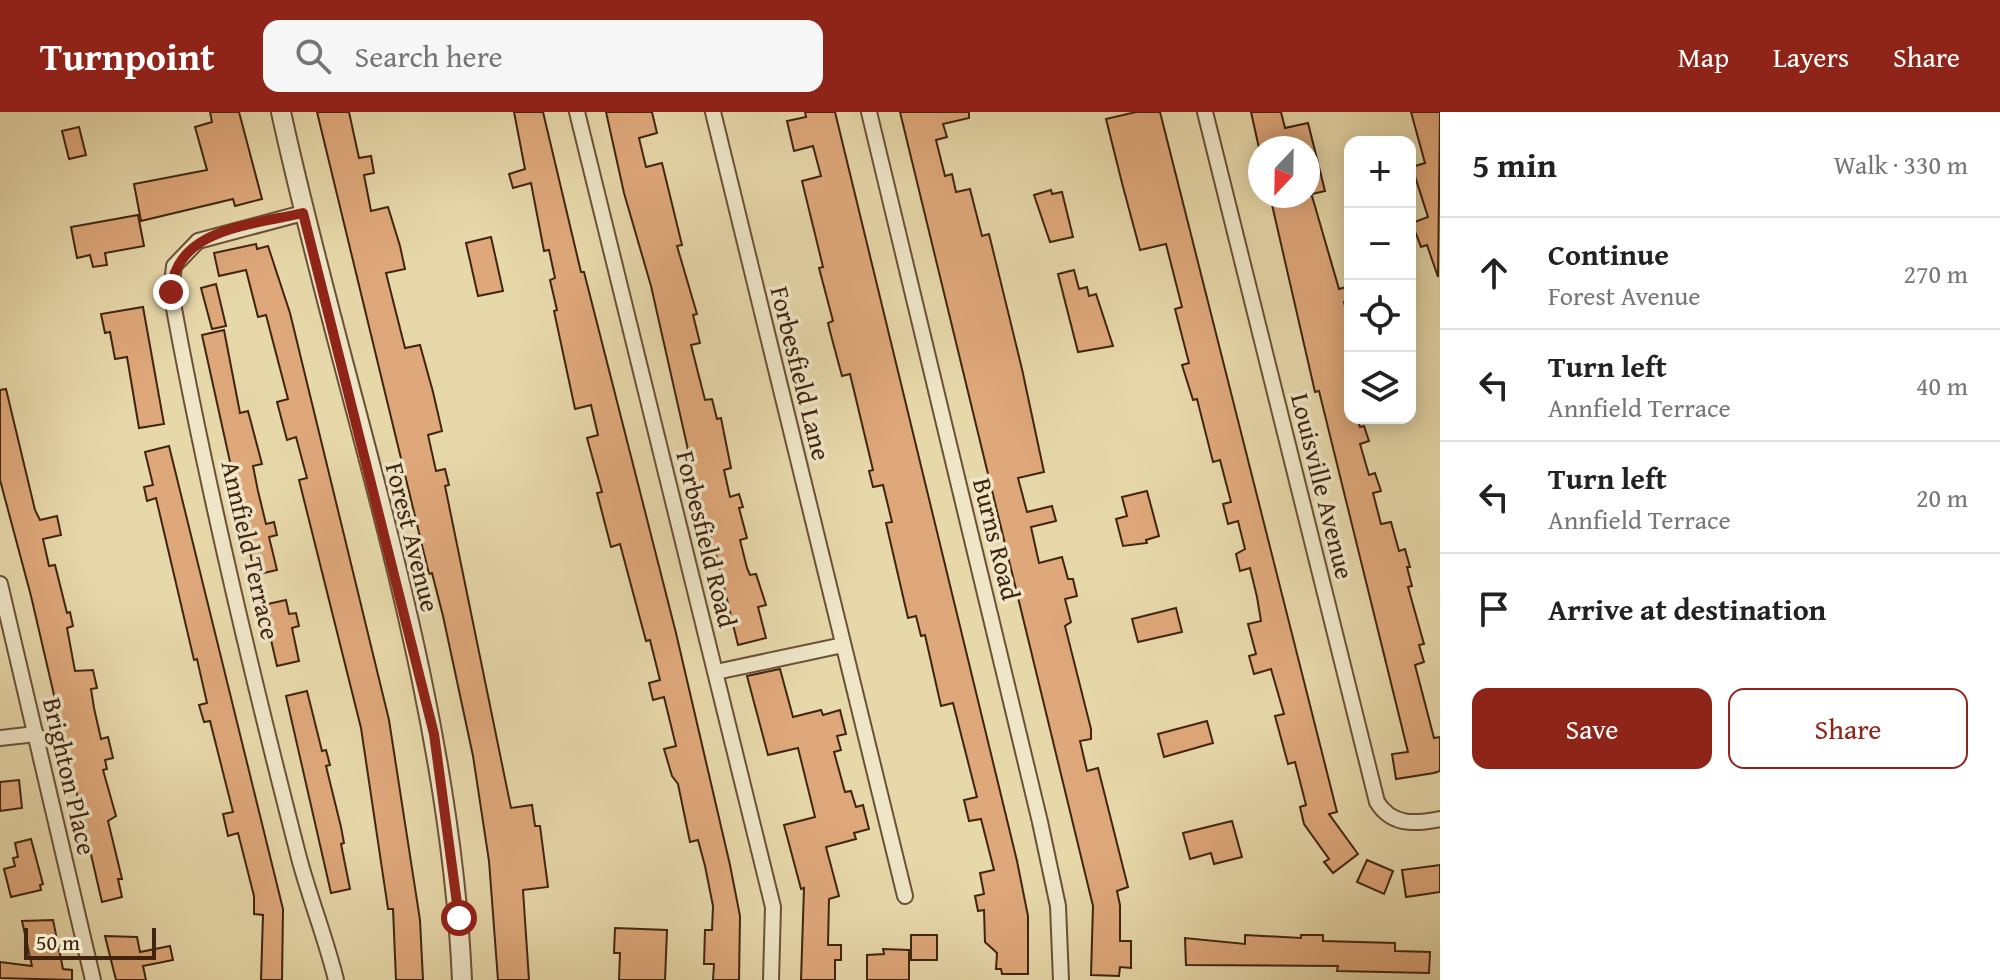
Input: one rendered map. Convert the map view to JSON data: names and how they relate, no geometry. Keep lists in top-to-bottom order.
{
  "streets": {
    "street": [
      "Forbesfield Lane",
      "Louisville Avenue",
      "Forest Avenue",
      "Forbesfield Road",
      "Burns Road",
      "Annfield Terrace",
      "Brighton Place"
    ]
  },
  "crossings": [
    ["Forest Avenue", "Annfield Terrace"]
  ],
  "scale_bar": "50 m",
  "north": "bottom",
  "page": {
    "header": "Turnpoint",
    "search": "Search here",
    "nav": ["Map", "Layers", "Share"],
    "heading": ["5 min", "Walk · 330 m"],
    "map_buttons": ["+", "−"],
    "list": [
      ["Continue", "Forest Avenue", "270 m"],
      ["Turn left", "Annfield Terrace", "40 m"],
      ["Turn left", "Annfield Terrace", "20 m"],
      "Arrive at destination"
    ],
    "buttons": ["Save", "Share"],
    "scale": "50 m"
  }
}
